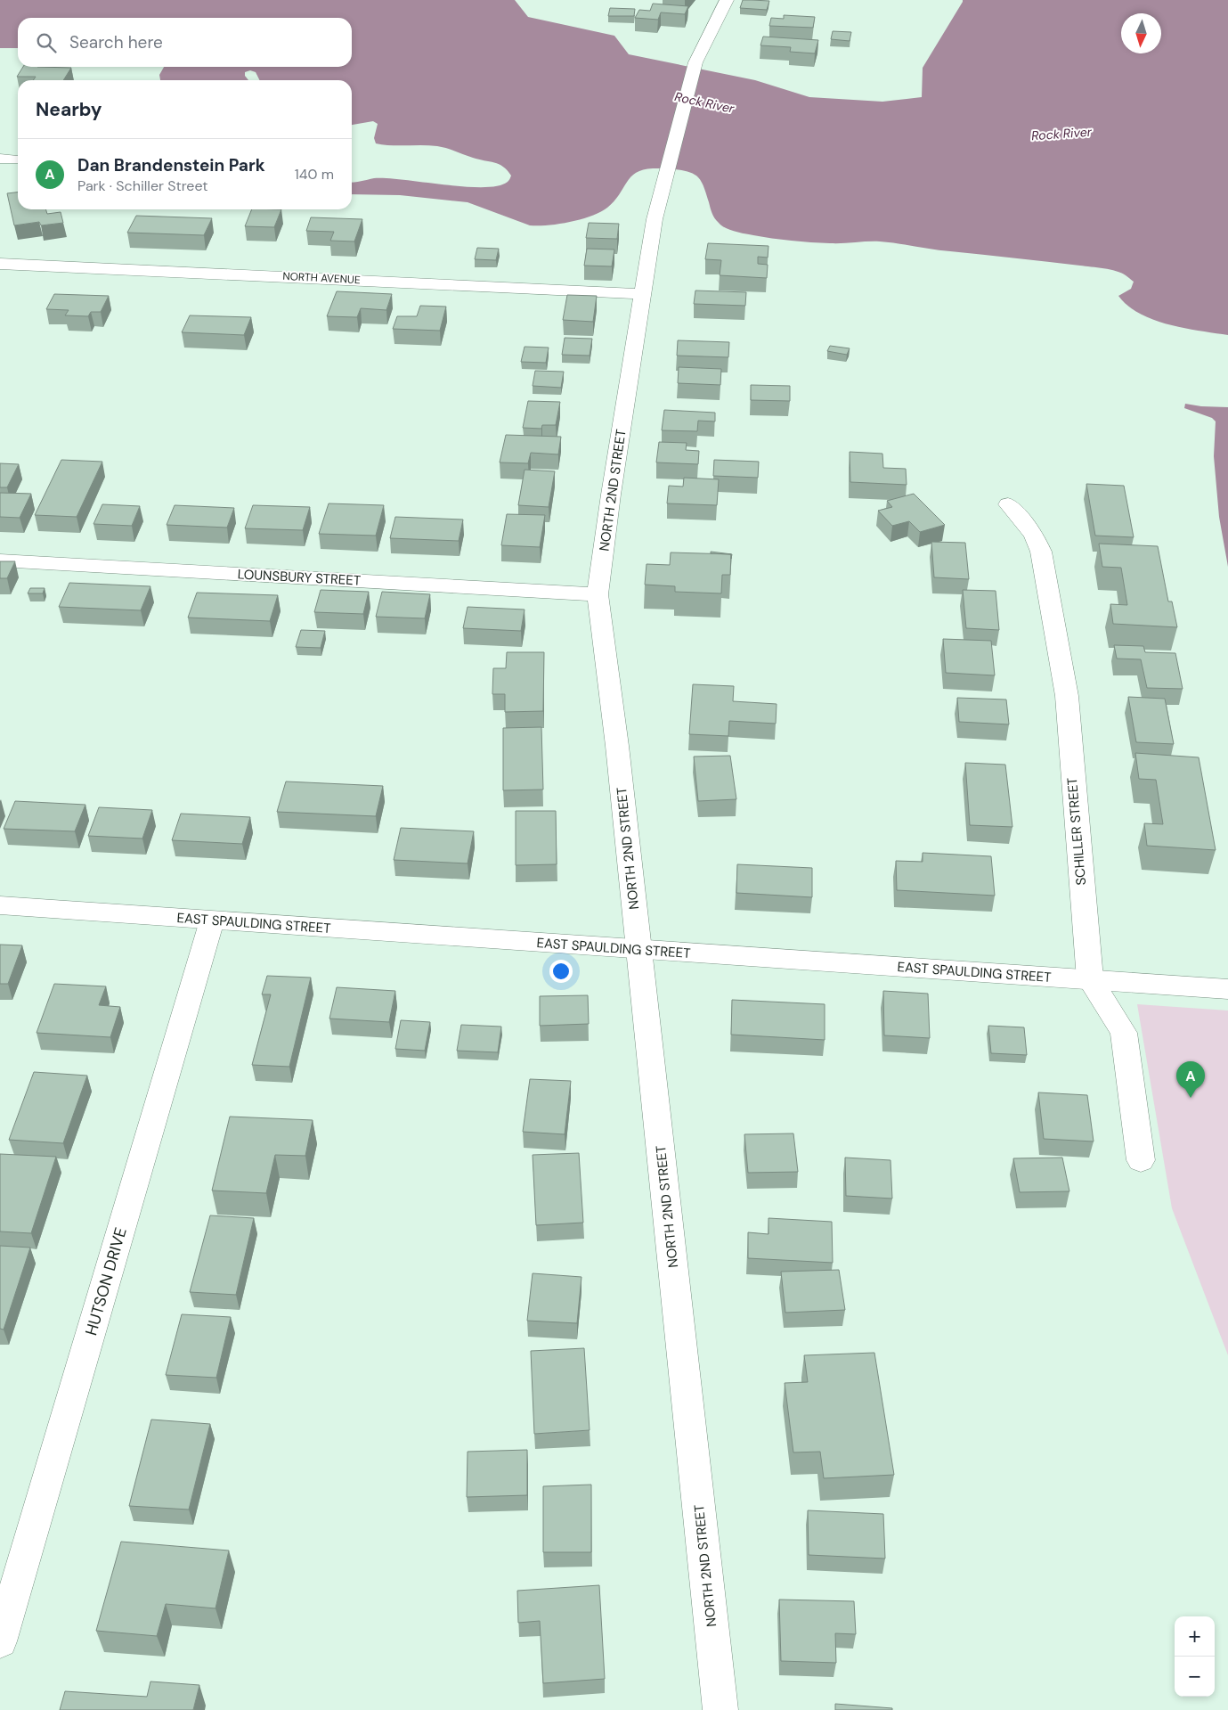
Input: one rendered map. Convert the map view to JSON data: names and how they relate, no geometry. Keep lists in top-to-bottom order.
{
  "streets": {
    "street": [
      "NORTH AVENUE",
      "NORTH 2ND STREET",
      "LOUNSBURY STREET",
      "SCHILLER STREET",
      "EAST SPAULDING STREET",
      "HUTSON DRIVE"
    ]
  },
  "crossings": [
    ["NORTH AVENUE", "NORTH 2ND STREET"],
    ["NORTH 2ND STREET", "LOUNSBURY STREET"],
    ["NORTH 2ND STREET", "EAST SPAULDING STREET"],
    ["SCHILLER STREET", "EAST SPAULDING STREET"],
    ["EAST SPAULDING STREET", "HUTSON DRIVE"]
  ],
  "water": ["Rock River"],
  "north": "bottom",
  "page": {
    "search": "Search here",
    "heading": "Nearby",
    "list": [
      {
        "mark": "A",
        "name": "Dan Brandenstein Park",
        "note": "Park · Schiller Street",
        "value": "140 m"
      }
    ],
    "pins": "A",
    "map_buttons": ["+", "−"]
  }
}
